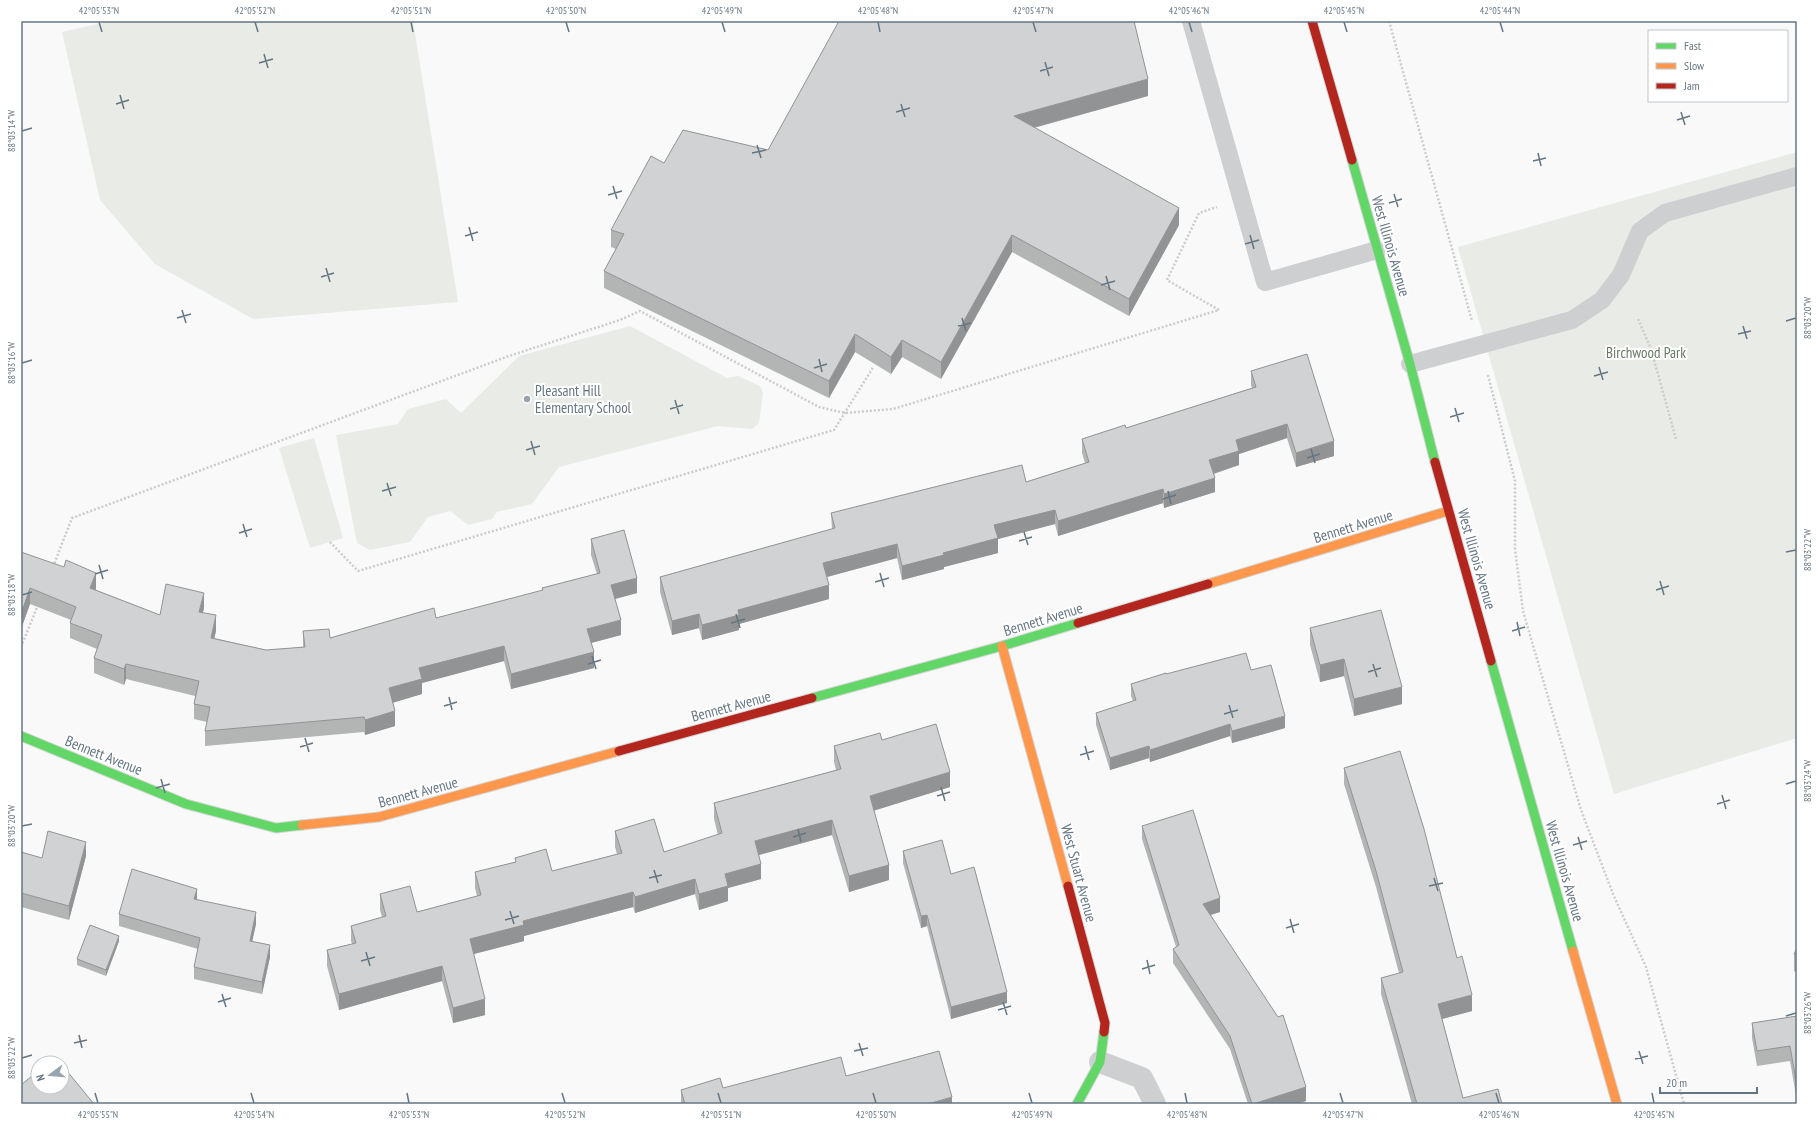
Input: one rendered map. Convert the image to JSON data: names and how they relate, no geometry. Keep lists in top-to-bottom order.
{
  "streets": {
    "street": ["West Illinois Avenue", "Bennett Avenue", "West Stuart Avenue"]
  },
  "crossings": [
    ["West Illinois Avenue", "Bennett Avenue"],
    ["Bennett Avenue", "West Stuart Avenue"]
  ],
  "parks": ["Birchwood Park"],
  "places": ["Pleasant Hill Elementary School"],
  "legend": ["Fast", "Slow", "Jam"],
  "scale_bar": "20 m",
  "north": "left",
  "coordinates": [
    "42°05'53\"N",
    "42°05'52\"N",
    "42°05'51\"N",
    "42°05'50\"N",
    "42°05'49\"N",
    "42°05'48\"N",
    "42°05'47\"N",
    "42°05'46\"N",
    "42°05'45\"N",
    "42°05'44\"N",
    "88°03'14\"W",
    "88°03'20\"W",
    "88°03'16\"W",
    "88°03'22\"W",
    "88°03'18\"W",
    "88°03'24\"W",
    "88°03'26\"W",
    "42°05'55\"N",
    "42°05'54\"N"
  ]
}
